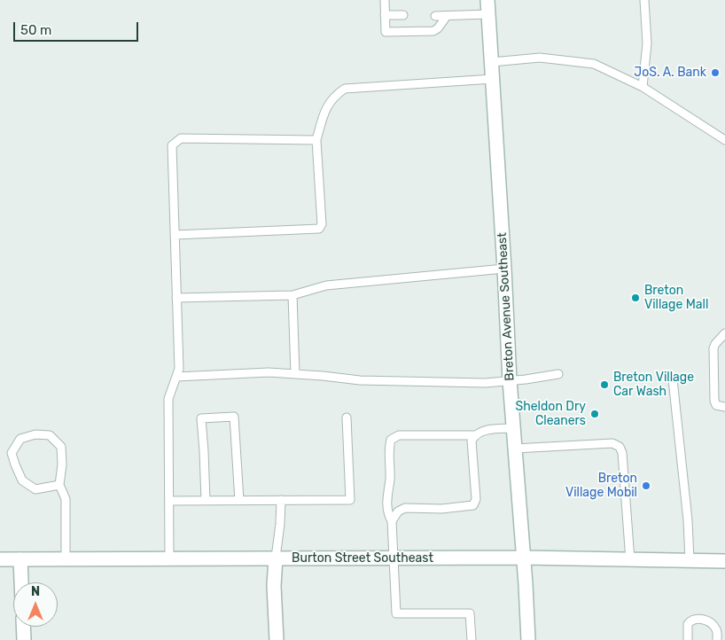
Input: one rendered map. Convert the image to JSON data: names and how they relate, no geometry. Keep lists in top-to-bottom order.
{
  "streets": {
    "main road": ["Breton Avenue Southeast", "Burton Street Southeast"]
  },
  "crossings": [
    ["Breton Avenue Southeast", "Burton Street Southeast"]
  ],
  "places": [
    "JoS. A. Bank",
    "Breton Village Mall",
    "Breton Village Car Wash",
    "Sheldon Dry Cleaners",
    "Breton Village Mobil"
  ],
  "scale_bar": "50 m",
  "north": "top"
}
